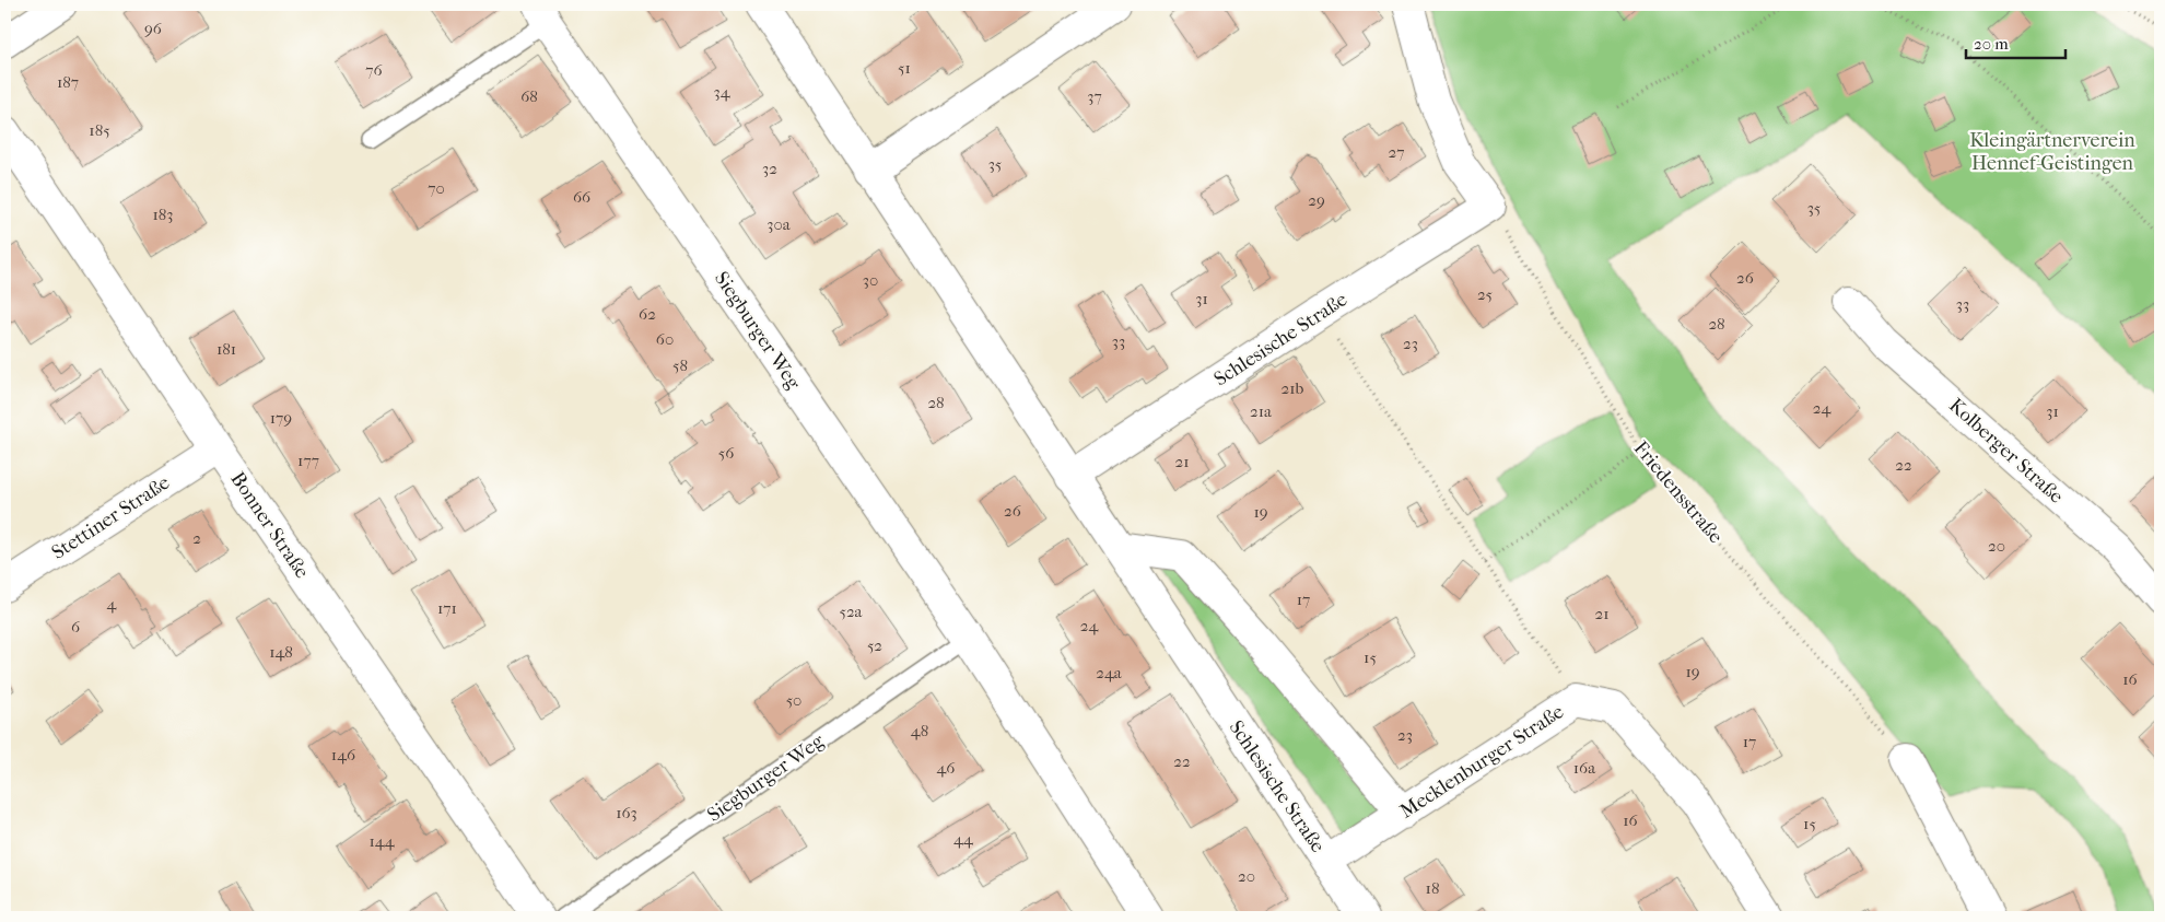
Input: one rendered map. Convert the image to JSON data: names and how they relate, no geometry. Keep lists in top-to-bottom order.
{
  "streets": {
    "street": [
      "Siegburger Weg",
      "Schlesische Straße",
      "Kolberger Straße",
      "Stettiner Straße",
      "Bonner Straße",
      "Mecklenburger Straße"
    ],
    "path": ["Friedensstraße"]
  },
  "crossings": [
    ["Schlesische Straße", "Friedensstraße"],
    ["Schlesische Straße", "Mecklenburger Straße"],
    ["Stettiner Straße", "Bonner Straße"]
  ],
  "parks": ["Kleingärtnerverein Hennef-Geistingen"],
  "house_numbers": [
    "96",
    "51",
    "76",
    "187",
    "34",
    "68",
    "37",
    "185",
    "27",
    "35",
    "32",
    "70",
    "66",
    "29",
    "35",
    "183",
    "30a",
    "26",
    "30",
    "25",
    "31",
    "33",
    "62",
    "28",
    "60",
    "33",
    "23",
    "181",
    "58",
    "21b",
    "28",
    "24",
    "21a",
    "31",
    "179",
    "56",
    "177",
    "21",
    "22",
    "26",
    "19",
    "2",
    "20",
    "17",
    "4",
    "171",
    "52a",
    "21",
    "24",
    "6",
    "52",
    "148",
    "15",
    "19",
    "24a",
    "16",
    "50",
    "48",
    "23",
    "17",
    "146",
    "22",
    "46",
    "16a",
    "163",
    "16",
    "15",
    "44",
    "144",
    "20",
    "18"
  ],
  "scale_bar": "20 m"
}
